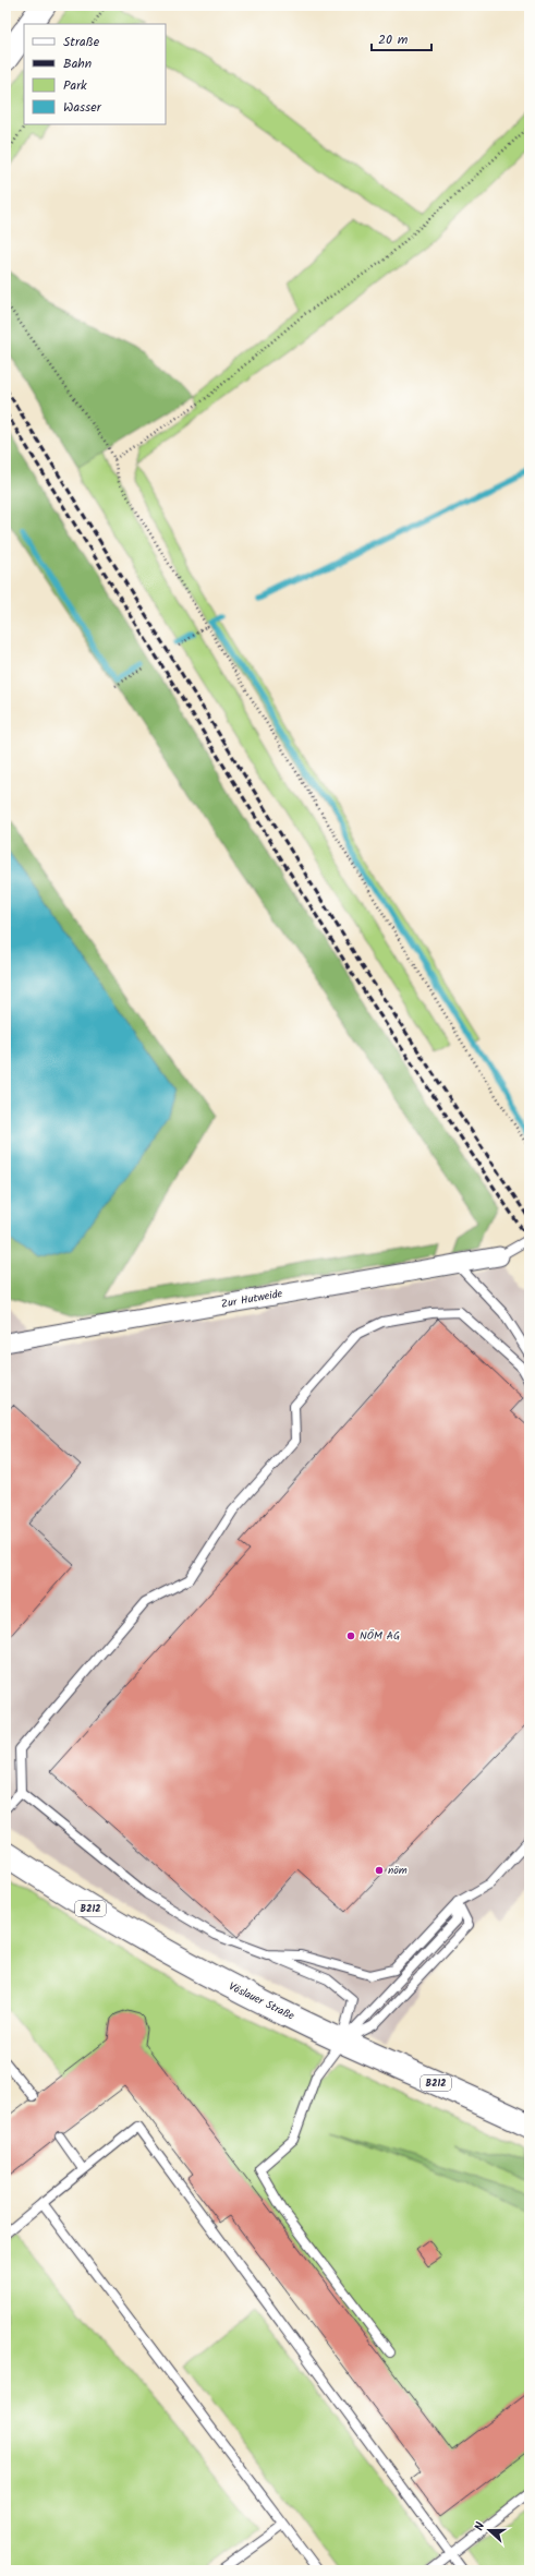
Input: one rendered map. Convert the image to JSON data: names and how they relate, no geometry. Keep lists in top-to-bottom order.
{
  "streets": {
    "main road": ["B212", "Vöslauer Straße"],
    "street": ["Zur Hutweide"]
  },
  "places": ["NÖM AG", "nöm"],
  "legend": [
    "Straße",
    "Bahn",
    "Park",
    "Wasser"
  ],
  "scale_bar": "20 m",
  "north": "left"
}
